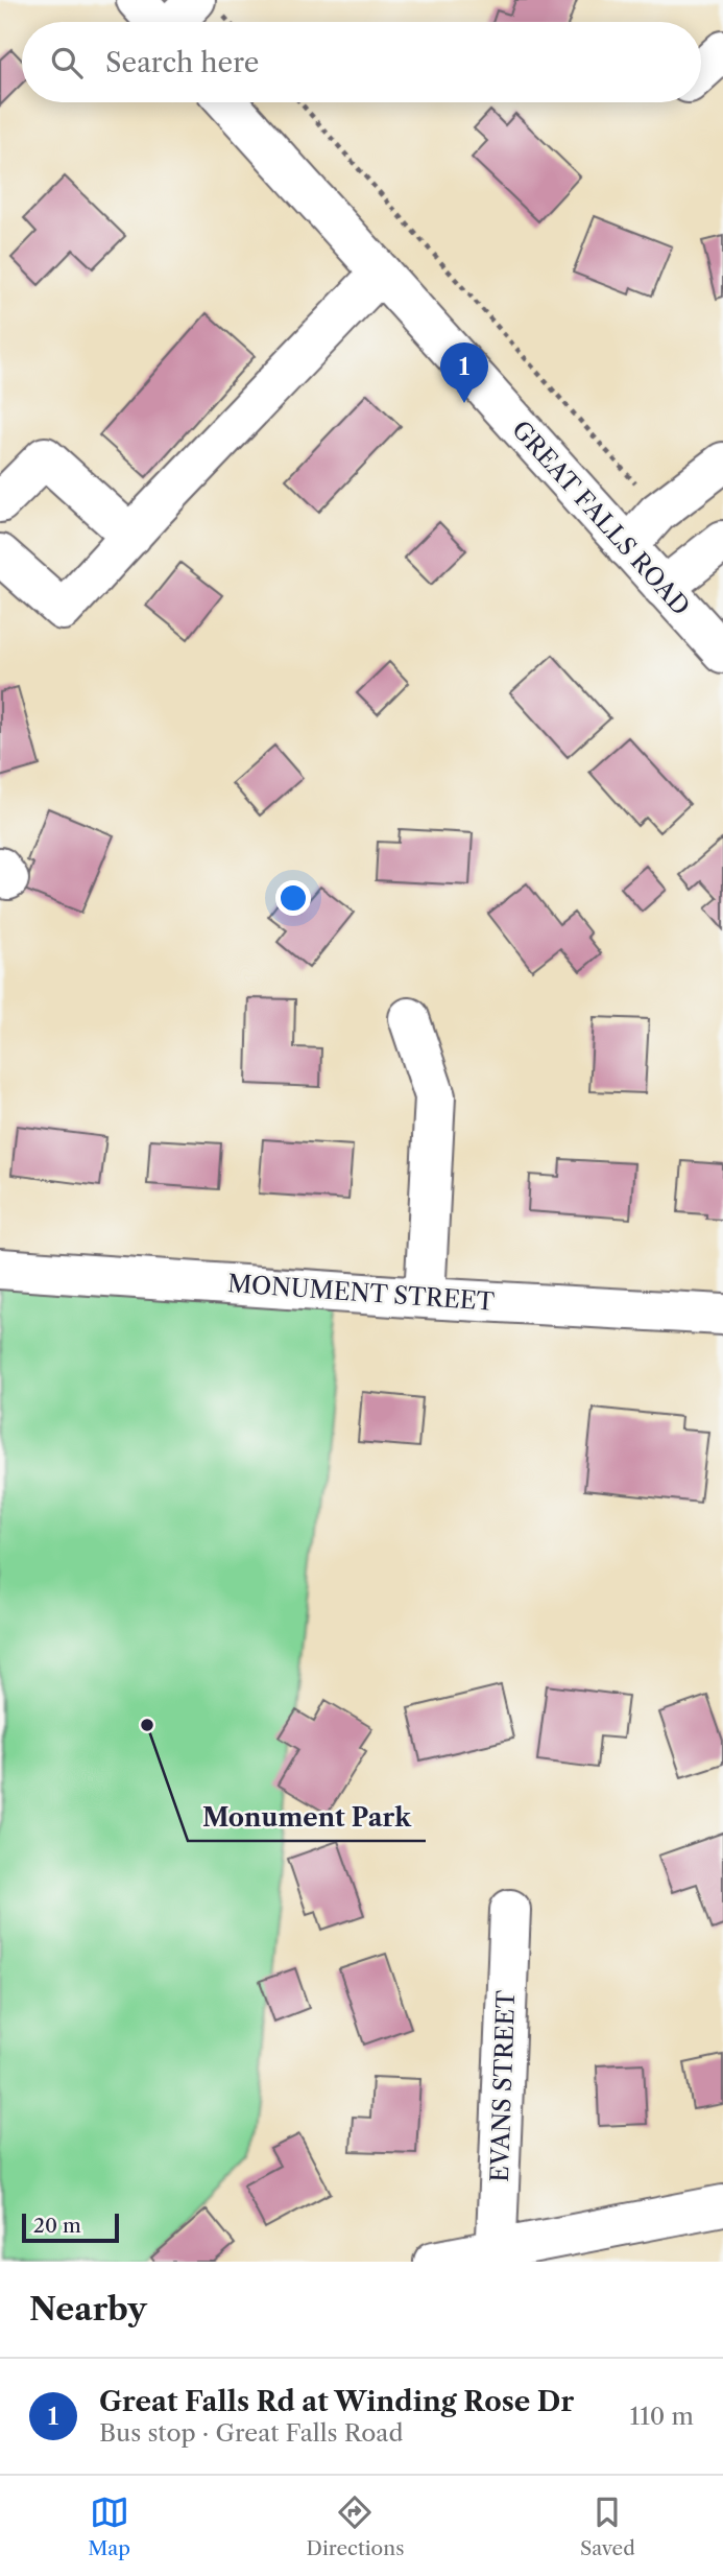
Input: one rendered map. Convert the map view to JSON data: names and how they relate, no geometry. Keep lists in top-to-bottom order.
{
  "streets": {
    "street": ["GREAT FALLS ROAD", "MONUMENT STREET", "EVANS STREET"]
  },
  "places": ["Monument Park"],
  "scale_bar": "20 m",
  "page": {
    "search": "Search here",
    "pins": "1",
    "scale": "20 m",
    "heading": "Nearby",
    "list": [
      {
        "mark": "1",
        "name": "Great Falls Rd at Winding Rose Dr",
        "note": "Bus stop · Great Falls Road",
        "value": "110 m"
      }
    ],
    "nav": ["Map", "Directions", "Saved"]
  }
}
